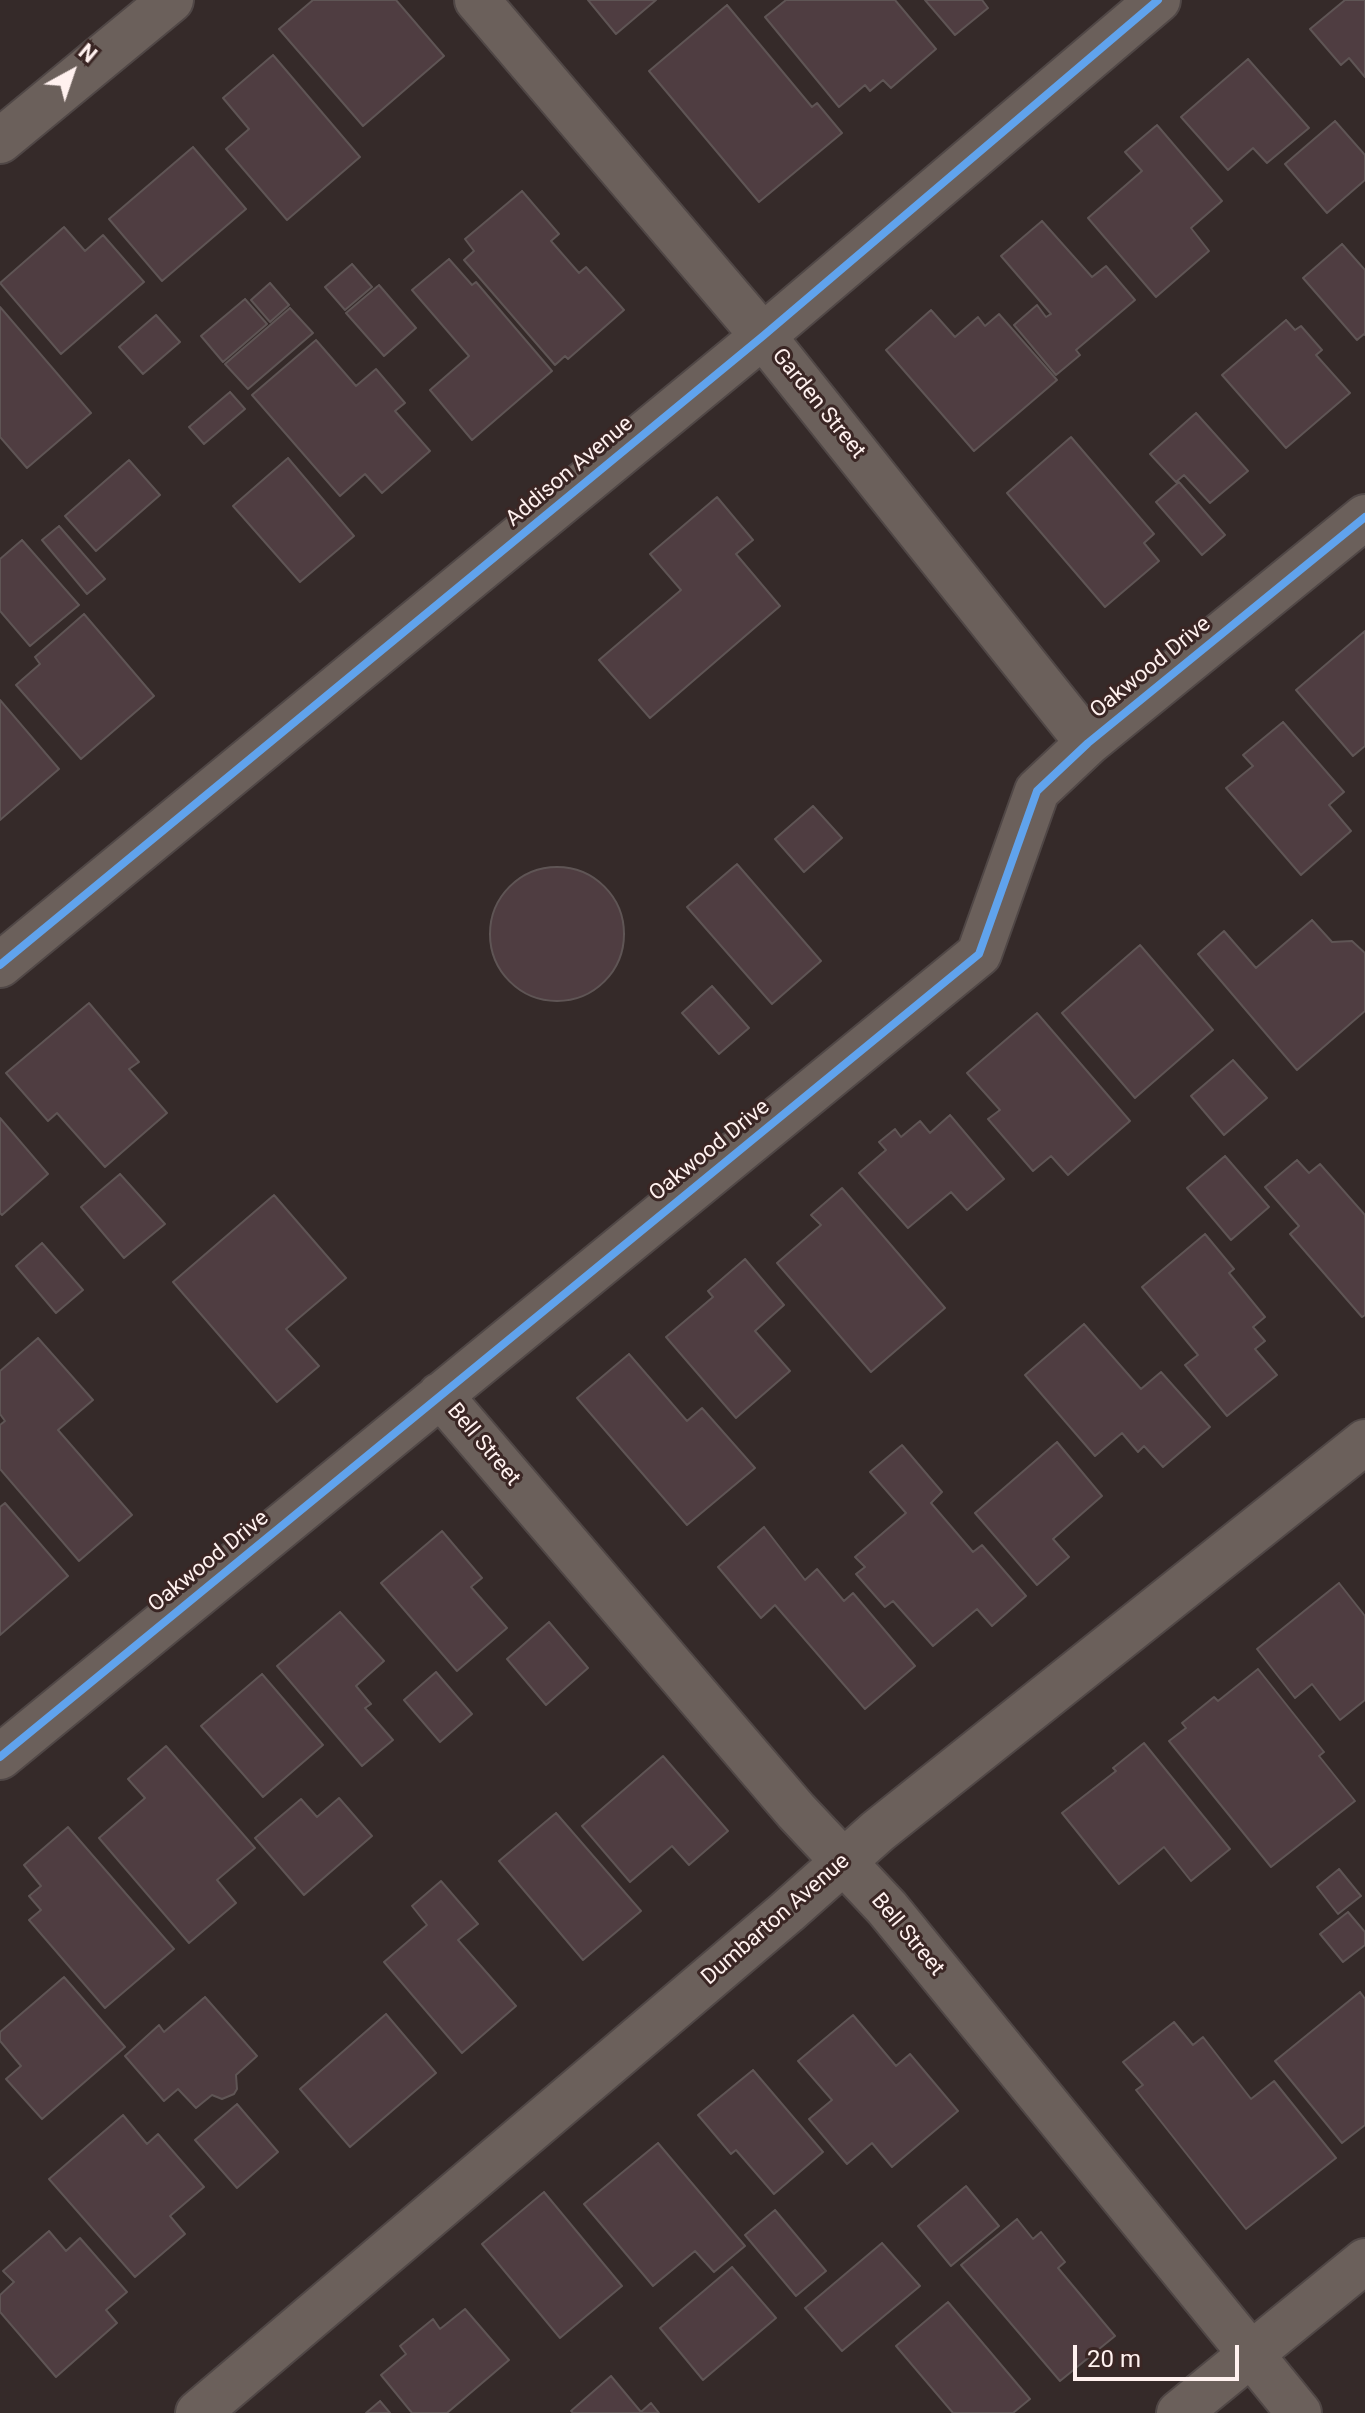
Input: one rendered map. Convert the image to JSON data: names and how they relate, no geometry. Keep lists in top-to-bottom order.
{
  "streets": {
    "street": [
      "Garden Street",
      "Addison Avenue",
      "Oakwood Drive",
      "Bell Street",
      "Dumbarton Avenue"
    ]
  },
  "crossings": [
    ["Garden Street", "Addison Avenue"],
    ["Garden Street", "Oakwood Drive"],
    ["Oakwood Drive", "Bell Street"],
    ["Bell Street", "Dumbarton Avenue"]
  ],
  "scale_bar": "20 m",
  "north": "top right"
}
